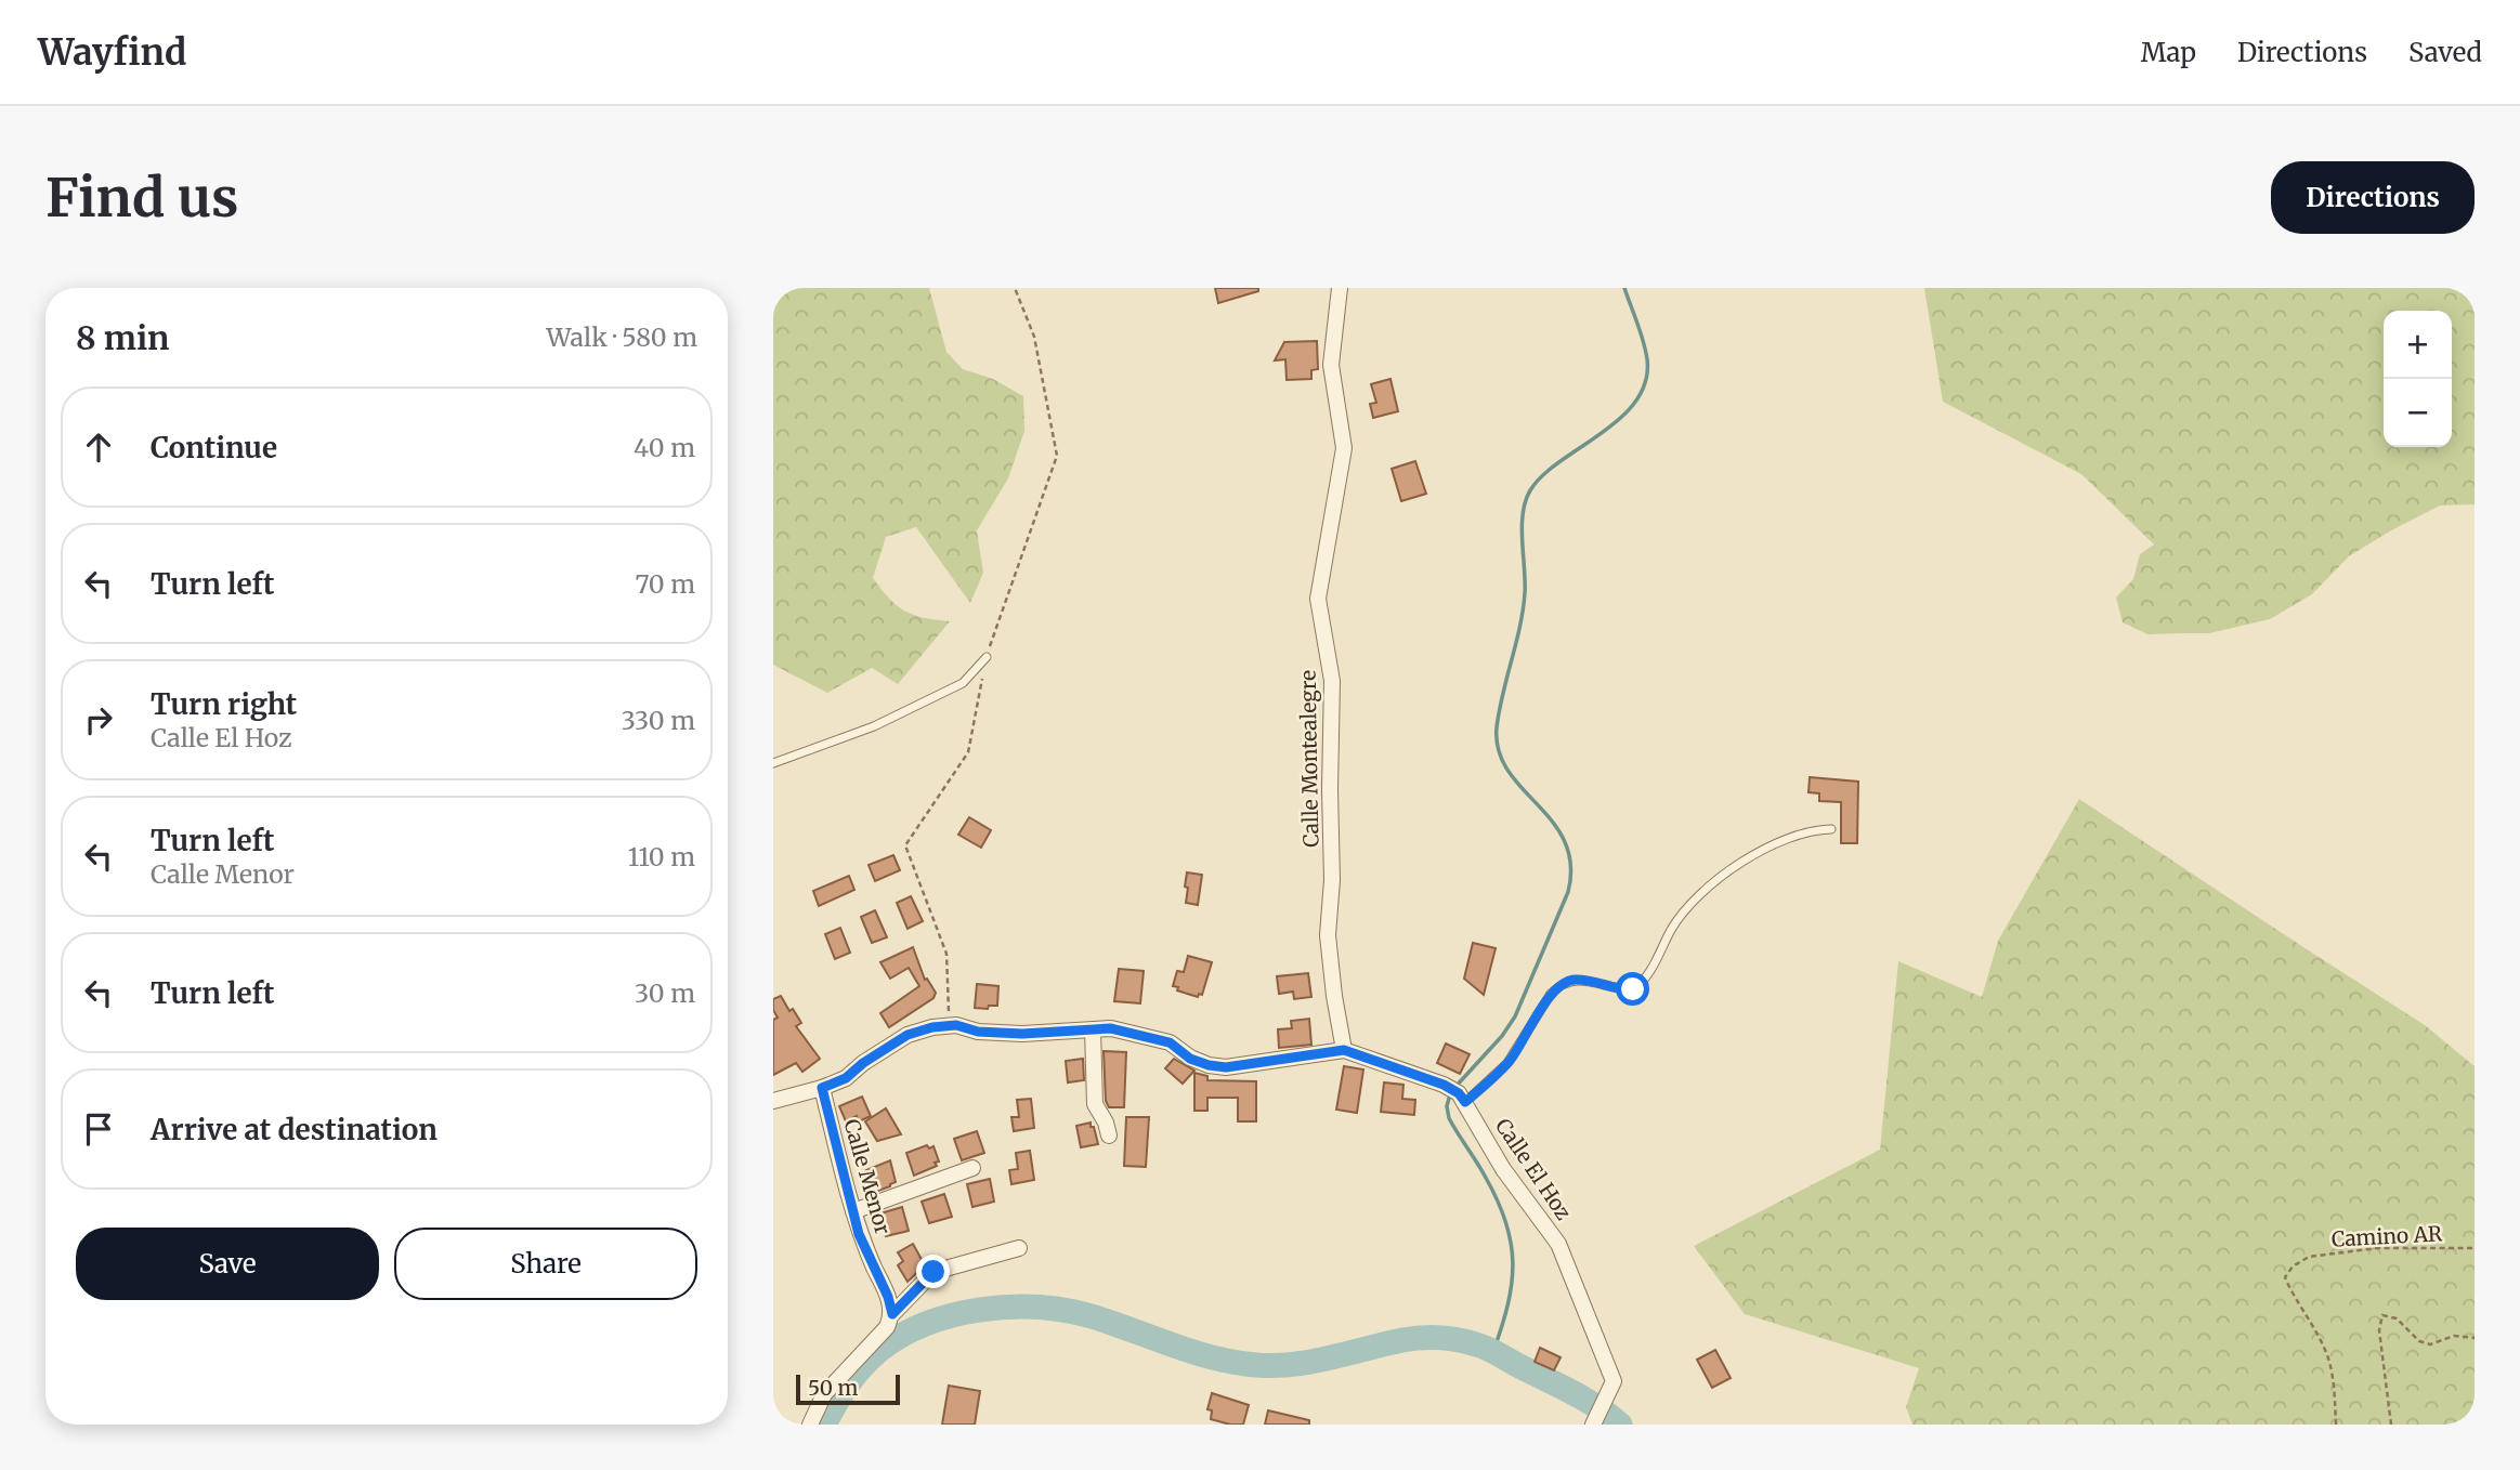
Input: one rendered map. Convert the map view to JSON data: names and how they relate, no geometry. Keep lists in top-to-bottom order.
{
  "streets": {
    "street": ["Calle Montealegre", "Calle El Hoz", "Calle Menor"],
    "path": ["Camino AR"]
  },
  "scale_bar": "50 m",
  "page": {
    "header": "Wayfind",
    "nav": ["Map", "Directions", "Saved"],
    "buttons": [
      "Directions",
      ["Save", "Share"]
    ],
    "title": "Find us",
    "heading": ["8 min", "Walk · 580 m"],
    "map_buttons": ["+", "−"],
    "list": [
      ["Continue", "40 m"],
      ["Turn left", "70 m"],
      ["Turn right", "Calle El Hoz", "330 m"],
      ["Turn left", "Calle Menor", "110 m"],
      ["Turn left", "30 m"],
      "Arrive at destination"
    ],
    "scale": "50 m"
  }
}
